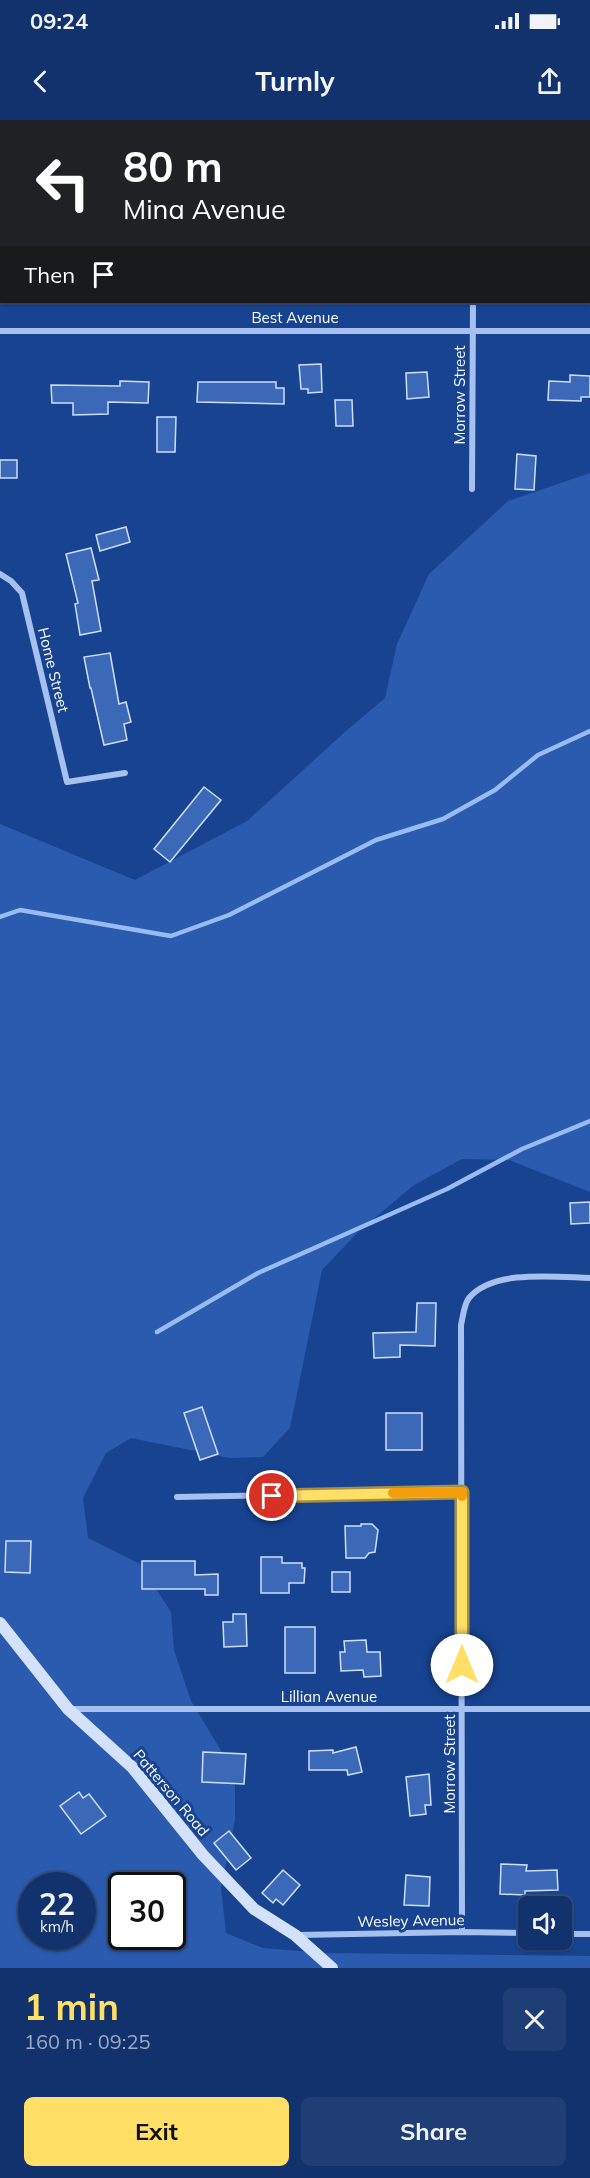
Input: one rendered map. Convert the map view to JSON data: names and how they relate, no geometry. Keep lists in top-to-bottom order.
{
  "streets": {
    "street": [
      "Best Avenue",
      "Morrow Street",
      "Home Street",
      "Lillian Avenue",
      "Patterson Road",
      "Wesley Avenue"
    ]
  },
  "crossings": [
    ["Best Avenue", "Morrow Street"],
    ["Morrow Street", "Lillian Avenue"],
    ["Morrow Street", "Wesley Avenue"],
    ["Lillian Avenue", "Patterson Road"],
    ["Patterson Road", "Wesley Avenue"]
  ],
  "page": {
    "status": "09:24",
    "header": "Turnly",
    "turn": ["80 m", "Mina Avenue"],
    "then": "Then",
    "speed": "22 km/h",
    "limit": "30",
    "heading": ["1 min", "160 m · 09:25"],
    "buttons": ["Exit", "Share"]
  }
}
